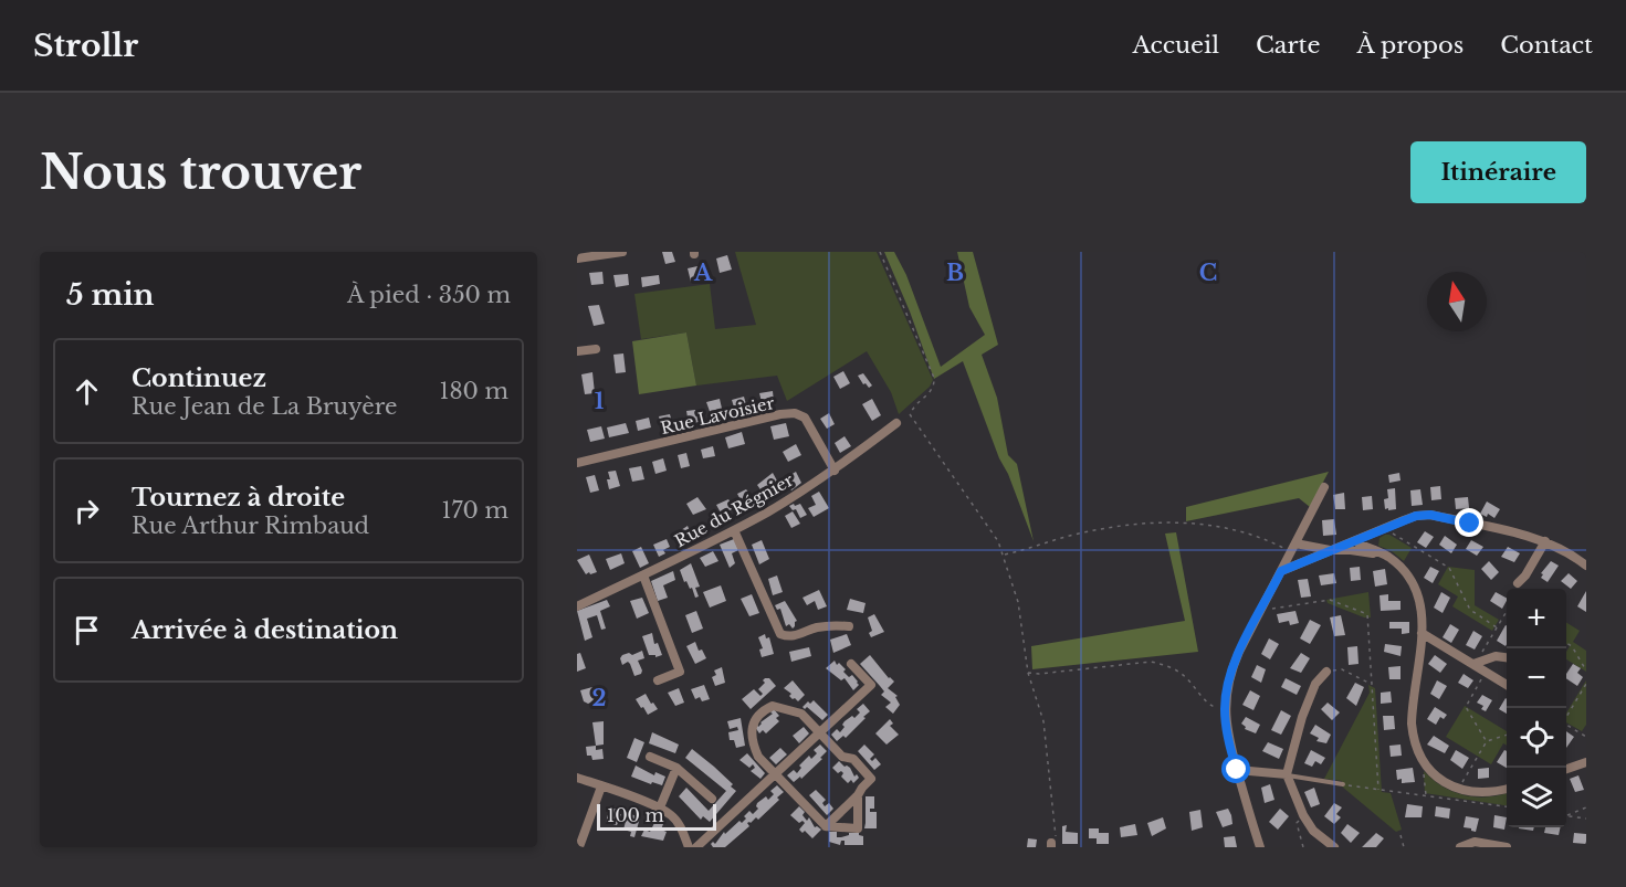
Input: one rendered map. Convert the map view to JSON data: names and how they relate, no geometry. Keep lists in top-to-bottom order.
{
  "streets": {
    "street": ["Rue Lavoisier", "Rue du Régnier"]
  },
  "crossings": [
    ["Rue Lavoisier", "Rue du Régnier"]
  ],
  "scale_bar": "100 m",
  "north": "top",
  "page": {
    "header": "Strollr",
    "nav": [
      "Accueil",
      "Carte",
      "À propos",
      "Contact"
    ],
    "buttons": "Itinéraire",
    "title": "Nous trouver",
    "heading": ["5 min", "À pied · 350 m"],
    "list": [
      ["Continuez", "Rue Jean de La Bruyère", "180 m"],
      ["Tournez à droite", "Rue Arthur Rimbaud", "170 m"],
      "Arrivée à destination"
    ],
    "map_buttons": ["+", "−"],
    "scale": "100 m"
  },
  "grid": {
    "columns": ["A", "B", "C"],
    "rows": ["1", "2"]
  }
}
